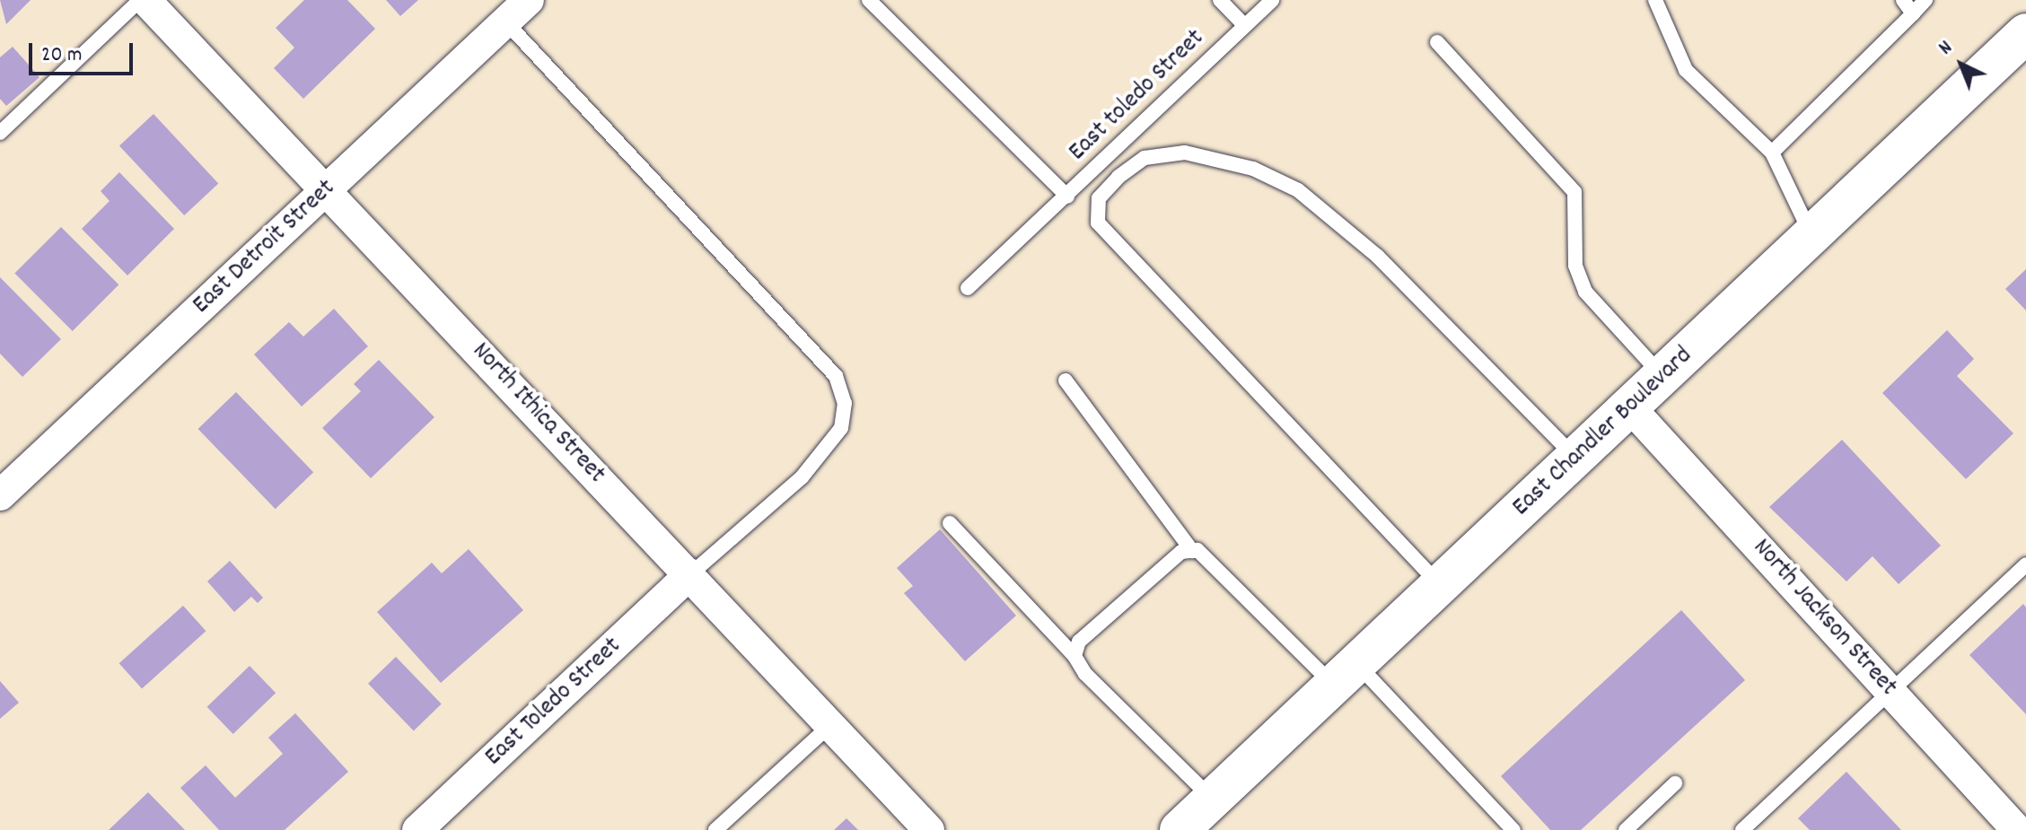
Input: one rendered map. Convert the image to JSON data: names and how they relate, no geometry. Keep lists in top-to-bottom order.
{
  "streets": {
    "main road": ["East Chandler Boulevard"],
    "street": [
      "East Detroit Street",
      "North Ithica Street",
      "North Jackson Street",
      "East Toledo Street"
    ],
    "lane": ["East toledo Street"]
  },
  "crossings": [
    ["East Detroit Street", "North Ithica Street"],
    ["North Ithica Street", "East Toledo Street"],
    ["East Chandler Boulevard", "North Jackson Street"]
  ],
  "scale_bar": "20 m",
  "north": "top left"
}
